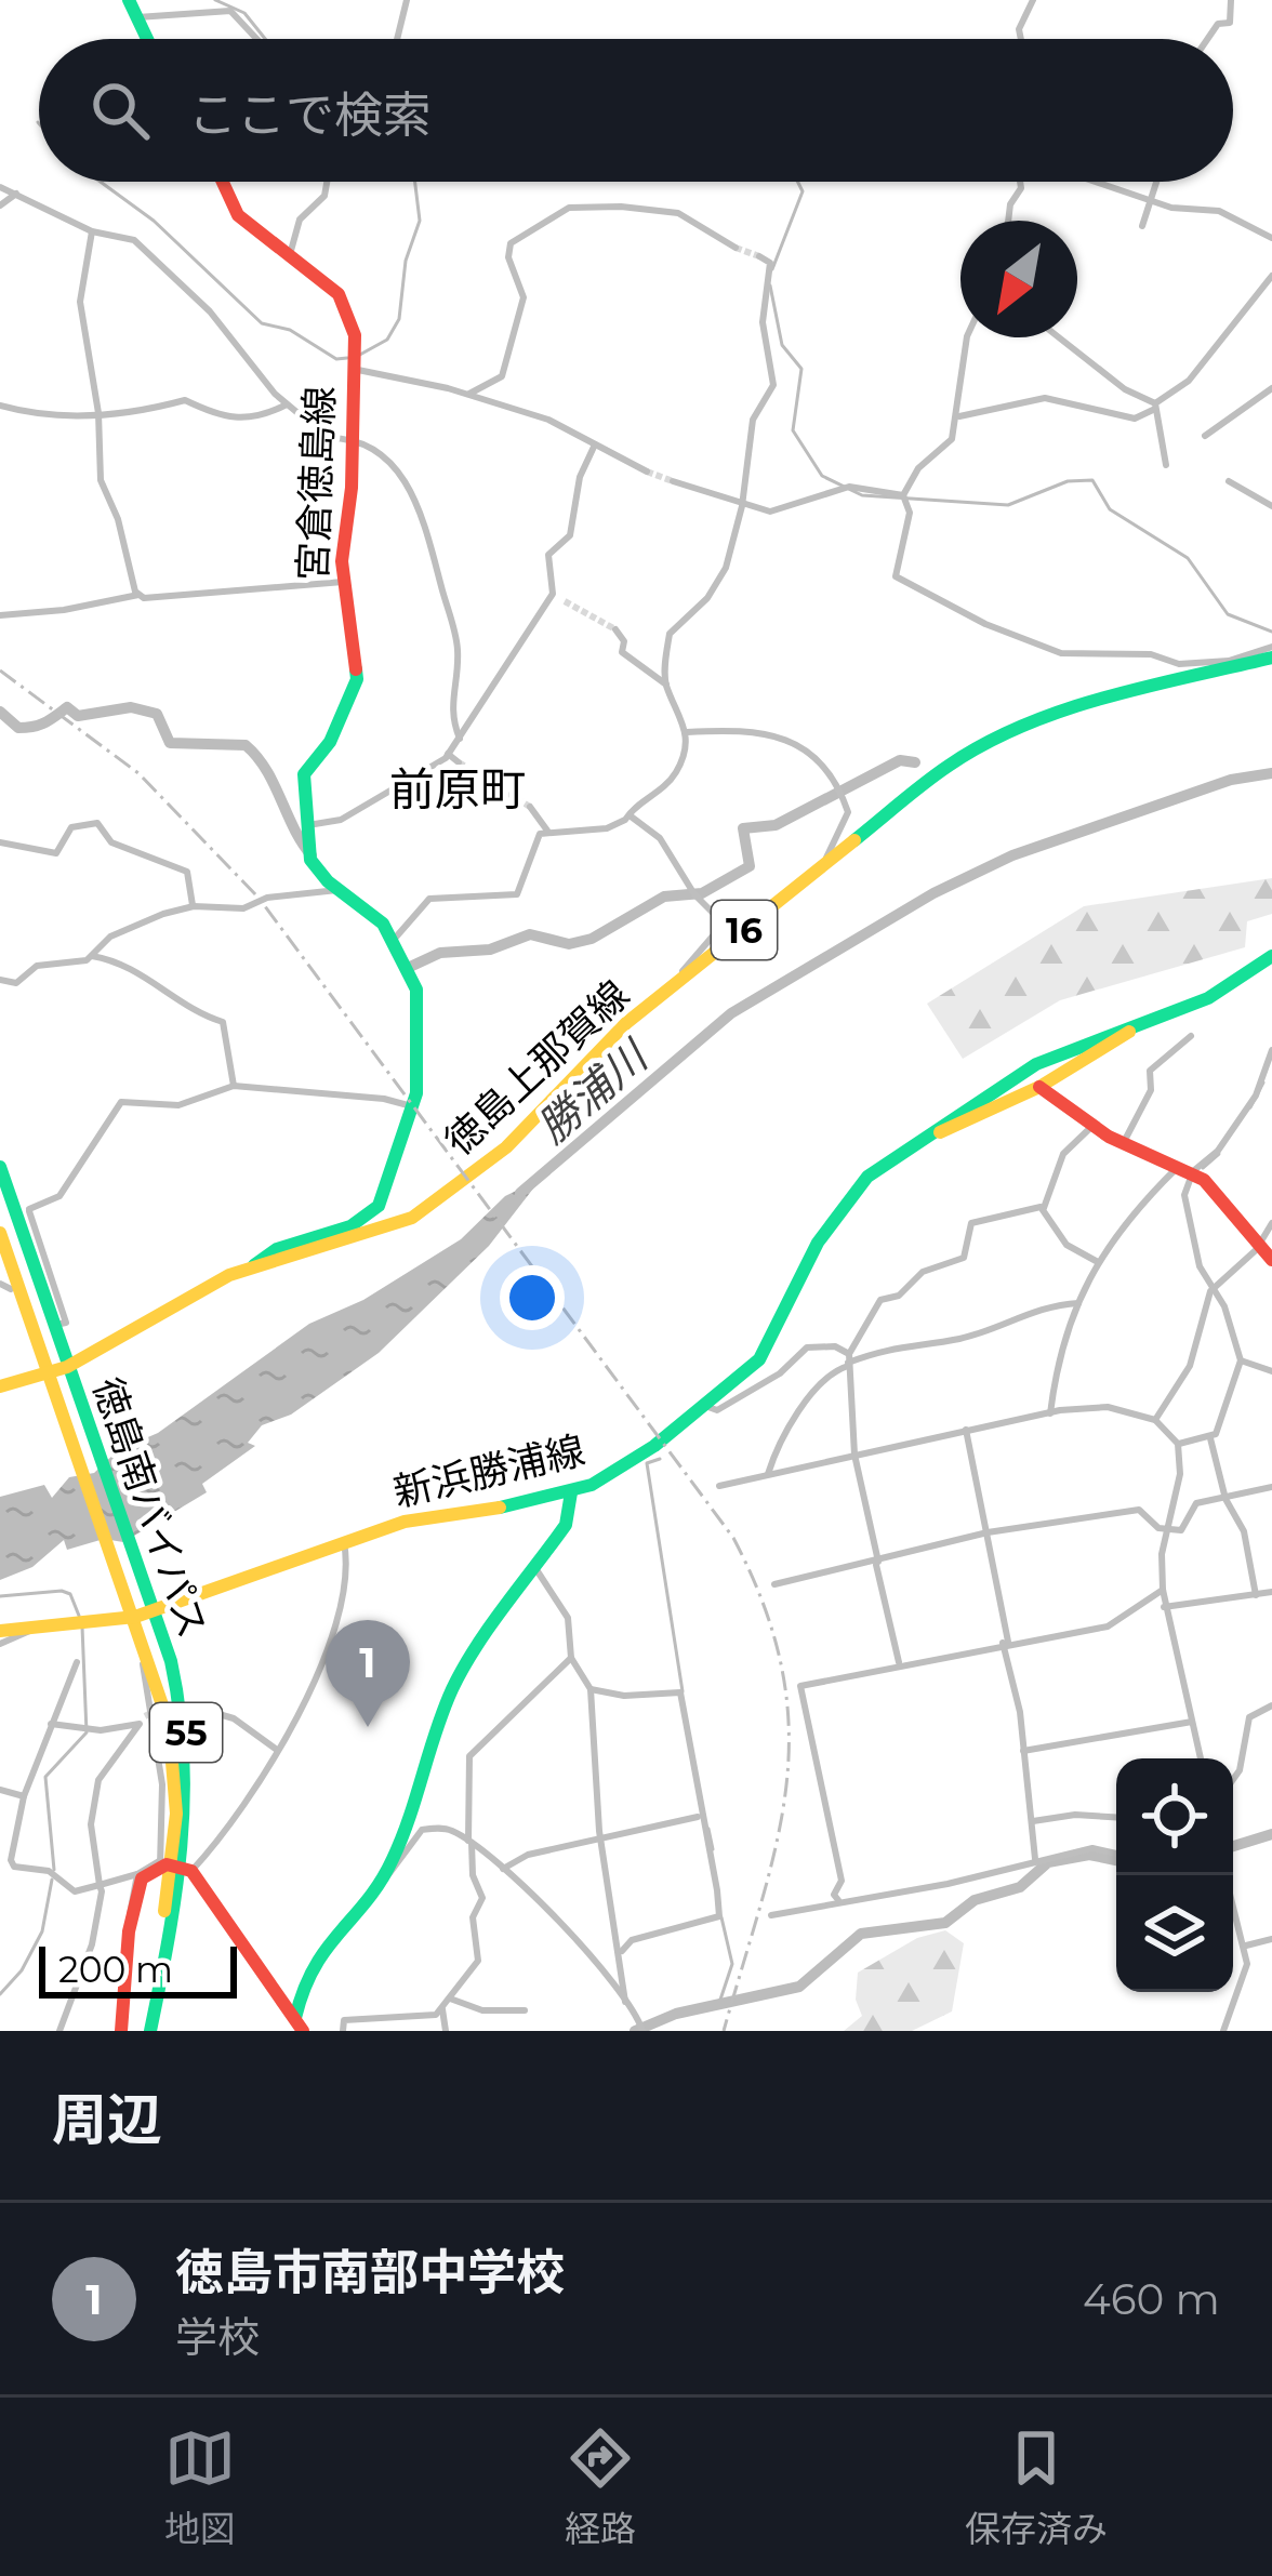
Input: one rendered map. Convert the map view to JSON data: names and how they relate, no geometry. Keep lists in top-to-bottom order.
{
  "streets": {
    "main road": [
      "宮倉徳島線",
      "16",
      "徳島上那賀線",
      "新浜勝浦線",
      "徳島南バイパス",
      "55"
    ]
  },
  "crossings": [
    ["宮倉徳島線", "徳島上那賀線"],
    ["徳島上那賀線", "徳島南バイパス"],
    ["新浜勝浦線", "徳島南バイパス"]
  ],
  "districts": ["前原町"],
  "water": ["勝浦川"],
  "scale_bar": "200 m",
  "north": "bottom left",
  "page": {
    "search": "ここで検索",
    "pins": "1",
    "scale": "200 m",
    "heading": "周辺",
    "list": [
      {
        "mark": "1",
        "name": "徳島市南部中学校",
        "note": "学校",
        "value": "460 m"
      }
    ],
    "nav": ["地図", "経路", "保存済み"]
  }
}
